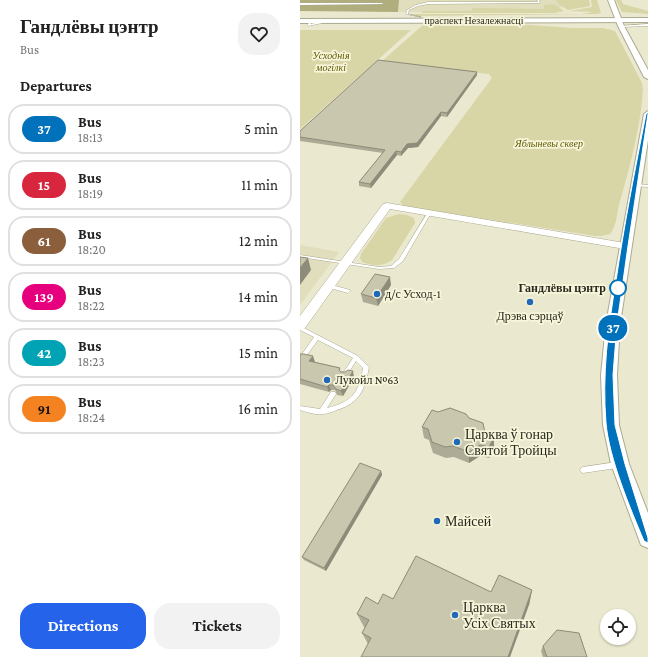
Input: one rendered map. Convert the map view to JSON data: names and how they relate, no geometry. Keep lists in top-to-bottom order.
{
  "streets": {
    "main road": ["праспект Незалежнасці"]
  },
  "parks": ["Усходнія могілкі", "Яблыневы сквер"],
  "places": [
    "Гандлёвы цэнтр",
    "д/с Усход-1",
    "Дрэва сэрцаў",
    "Лукойл №63",
    "Царква ў гонар Святой Тройцы",
    "Майсей",
    "Царква Усіх Святых"
  ],
  "lines": ["bus line 37"],
  "page": {
    "heading": [
      ["Гандлёвы цэнтр", "Bus"],
      "Departures"
    ],
    "on_map": "37",
    "list": [
      {
        "mark": "37",
        "name": "Bus",
        "note": "18:13",
        "value": "5 min"
      },
      {
        "mark": "15",
        "name": "Bus",
        "note": "18:19",
        "value": "11 min"
      },
      {
        "mark": "61",
        "name": "Bus",
        "note": "18:20",
        "value": "12 min"
      },
      {
        "mark": "139",
        "name": "Bus",
        "note": "18:22",
        "value": "14 min"
      },
      {
        "mark": "42",
        "name": "Bus",
        "note": "18:23",
        "value": "15 min"
      },
      {
        "mark": "91",
        "name": "Bus",
        "note": "18:24",
        "value": "16 min"
      }
    ],
    "buttons": ["Directions", "Tickets"]
  }
}
